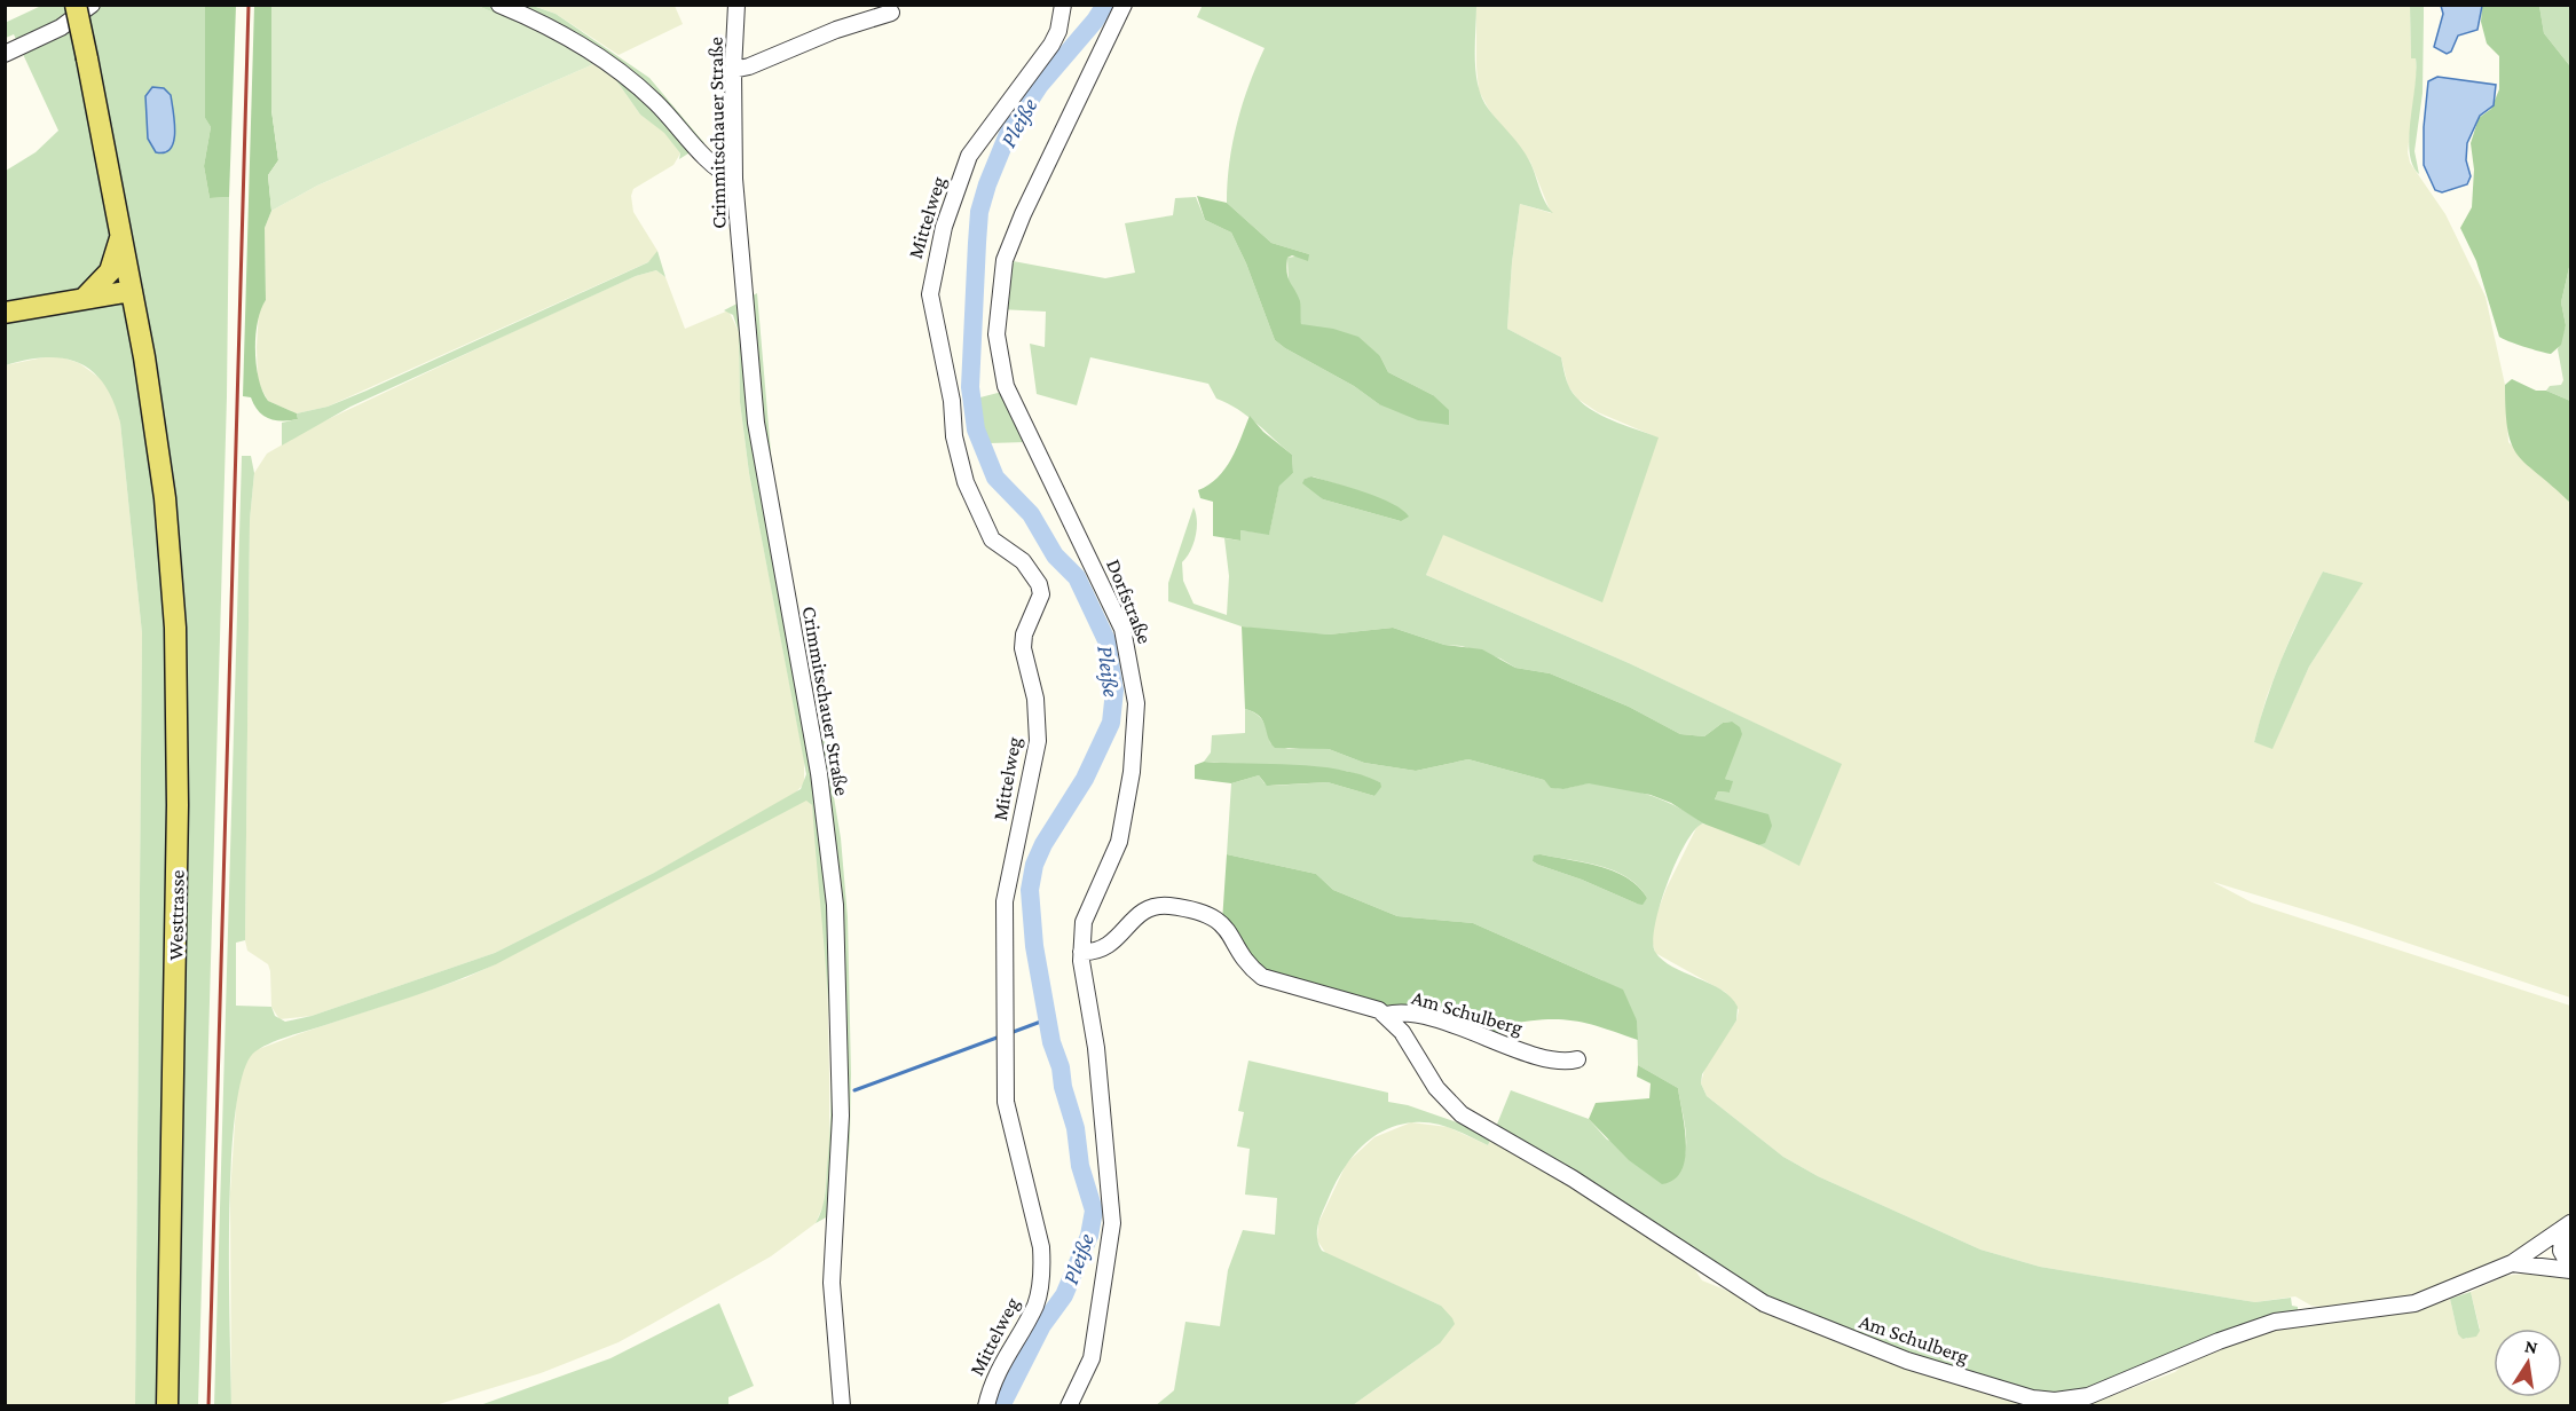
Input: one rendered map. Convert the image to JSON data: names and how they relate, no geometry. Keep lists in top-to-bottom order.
{
  "streets": {
    "main road": ["Westtrasse"],
    "street": [
      "Crimmitschauer Straße",
      "Mittelweg",
      "Dorfstraße",
      "Am Schulberg"
    ]
  },
  "crossings": [
    ["Dorfstraße", "Am Schulberg"]
  ],
  "water": ["Pleiße"],
  "north": "top"
}
